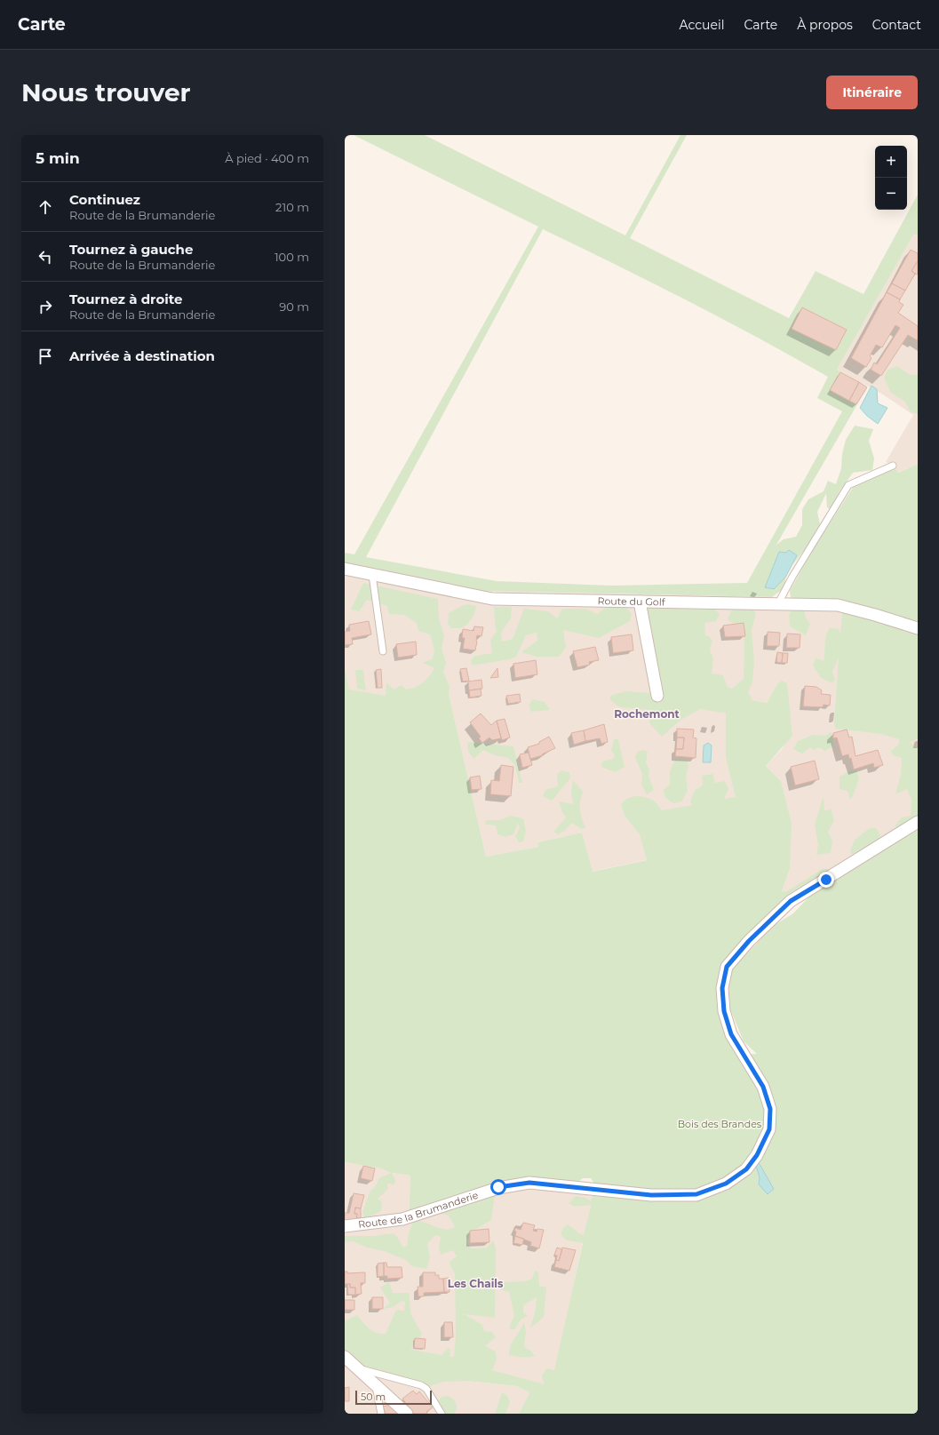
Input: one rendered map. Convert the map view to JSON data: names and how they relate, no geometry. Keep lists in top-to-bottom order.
{
  "streets": {
    "street": ["Route du Golf", "Route de la Brumanderie"]
  },
  "districts": ["Rochemont", "Les Chails"],
  "parks": ["Bois des Brandes"],
  "scale_bar": "50 m",
  "page": {
    "header": "Carte",
    "nav": [
      "Accueil",
      "Carte",
      "À propos",
      "Contact"
    ],
    "buttons": "Itinéraire",
    "title": "Nous trouver",
    "heading": ["5 min", "À pied · 400 m"],
    "map_buttons": ["+", "−"],
    "list": [
      ["Continuez", "Route de la Brumanderie", "210 m"],
      ["Tournez à gauche", "Route de la Brumanderie", "100 m"],
      ["Tournez à droite", "Route de la Brumanderie", "90 m"],
      "Arrivée à destination"
    ],
    "scale": "50 m"
  }
}
